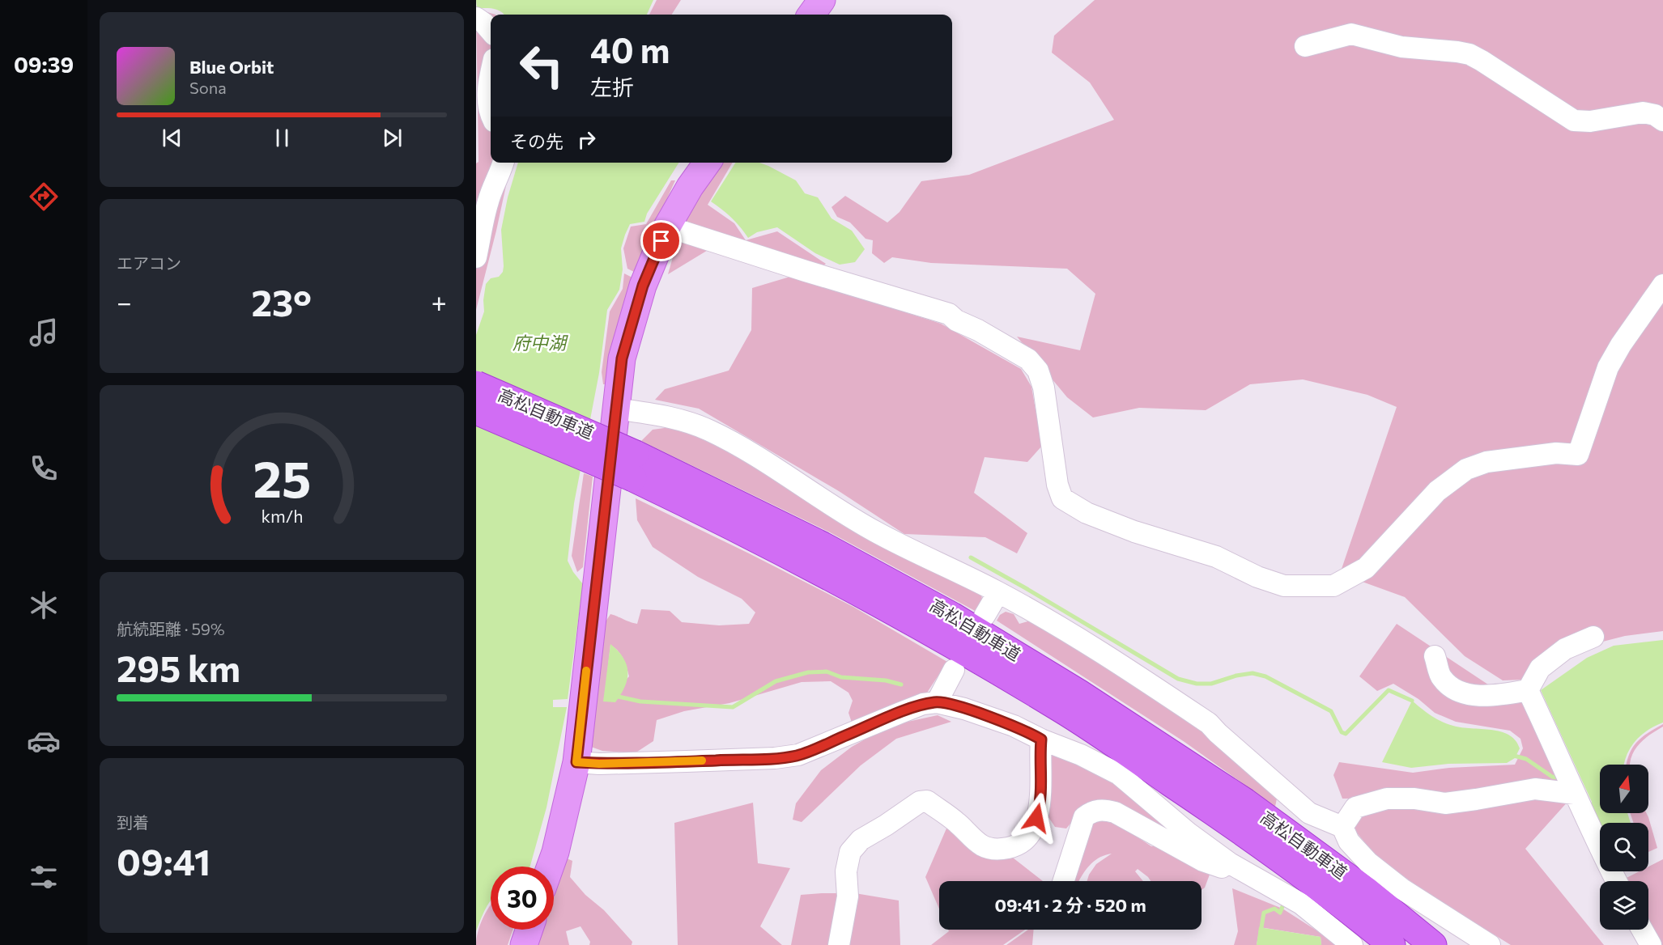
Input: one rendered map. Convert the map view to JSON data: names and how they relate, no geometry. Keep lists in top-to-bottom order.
{
  "streets": {
    "highway": ["高松自動車道"]
  },
  "water": ["府中湖"],
  "north": "top",
  "page": {
    "tabs": "09:39",
    "turn": ["40 m", "左折"],
    "song": ["Blue Orbit", "Sona"],
    "then": "その先",
    "tile": [
      "エアコン",
      ["航続距離 · 59%", "295 km"],
      ["到着", "09:41"]
    ],
    "heat": ["−", "23°", "+"],
    "limit": "30",
    "trip": "09:41 · 2 分 · 520 m",
    "gauge": ["25", "km/h"]
  }
}
